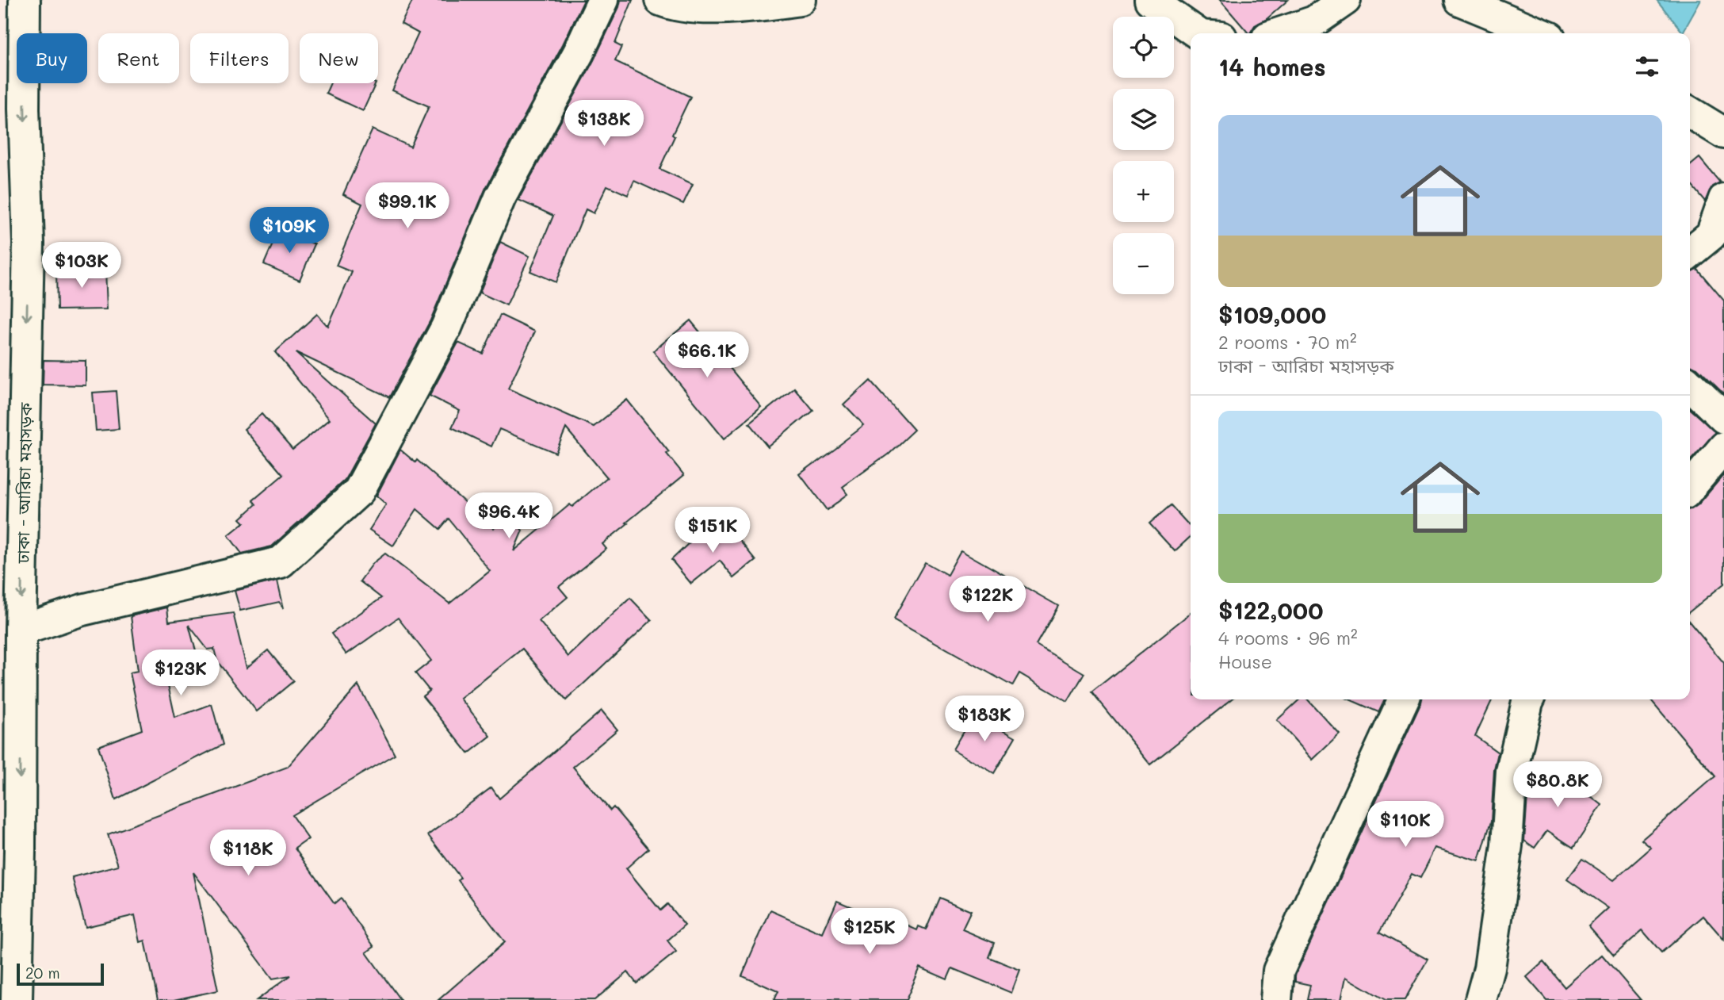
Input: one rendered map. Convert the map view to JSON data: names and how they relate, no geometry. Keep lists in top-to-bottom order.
{
  "streets": {
    "main road": ["ঢাকা - আরিচা মহাসড়ক"]
  },
  "one_way": ["ঢাকা - আরিচা মহাসড়ক"],
  "scale_bar": "20 m",
  "page": {
    "map_buttons": ["+", "−"],
    "chip": [
      "Buy",
      "Rent",
      "Filters",
      "New"
    ],
    "heading": "14 homes",
    "price": [
      "$138K",
      "$99.1K",
      "$109K",
      "$103K",
      "$66.1K",
      "$96.4K",
      "$151K",
      "$122K",
      "$123K",
      "$183K",
      "$80.8K",
      "$110K",
      "$118K",
      "$125K"
    ],
    "list": [
      {
        "name": "$109,000",
        "note": "2 rooms · 70 m² · ঢাকা - আরিচা মহাসড়ক"
      },
      {
        "name": "$122,000",
        "note": "4 rooms · 96 m² · House"
      }
    ],
    "scale": "20 m"
  }
}
